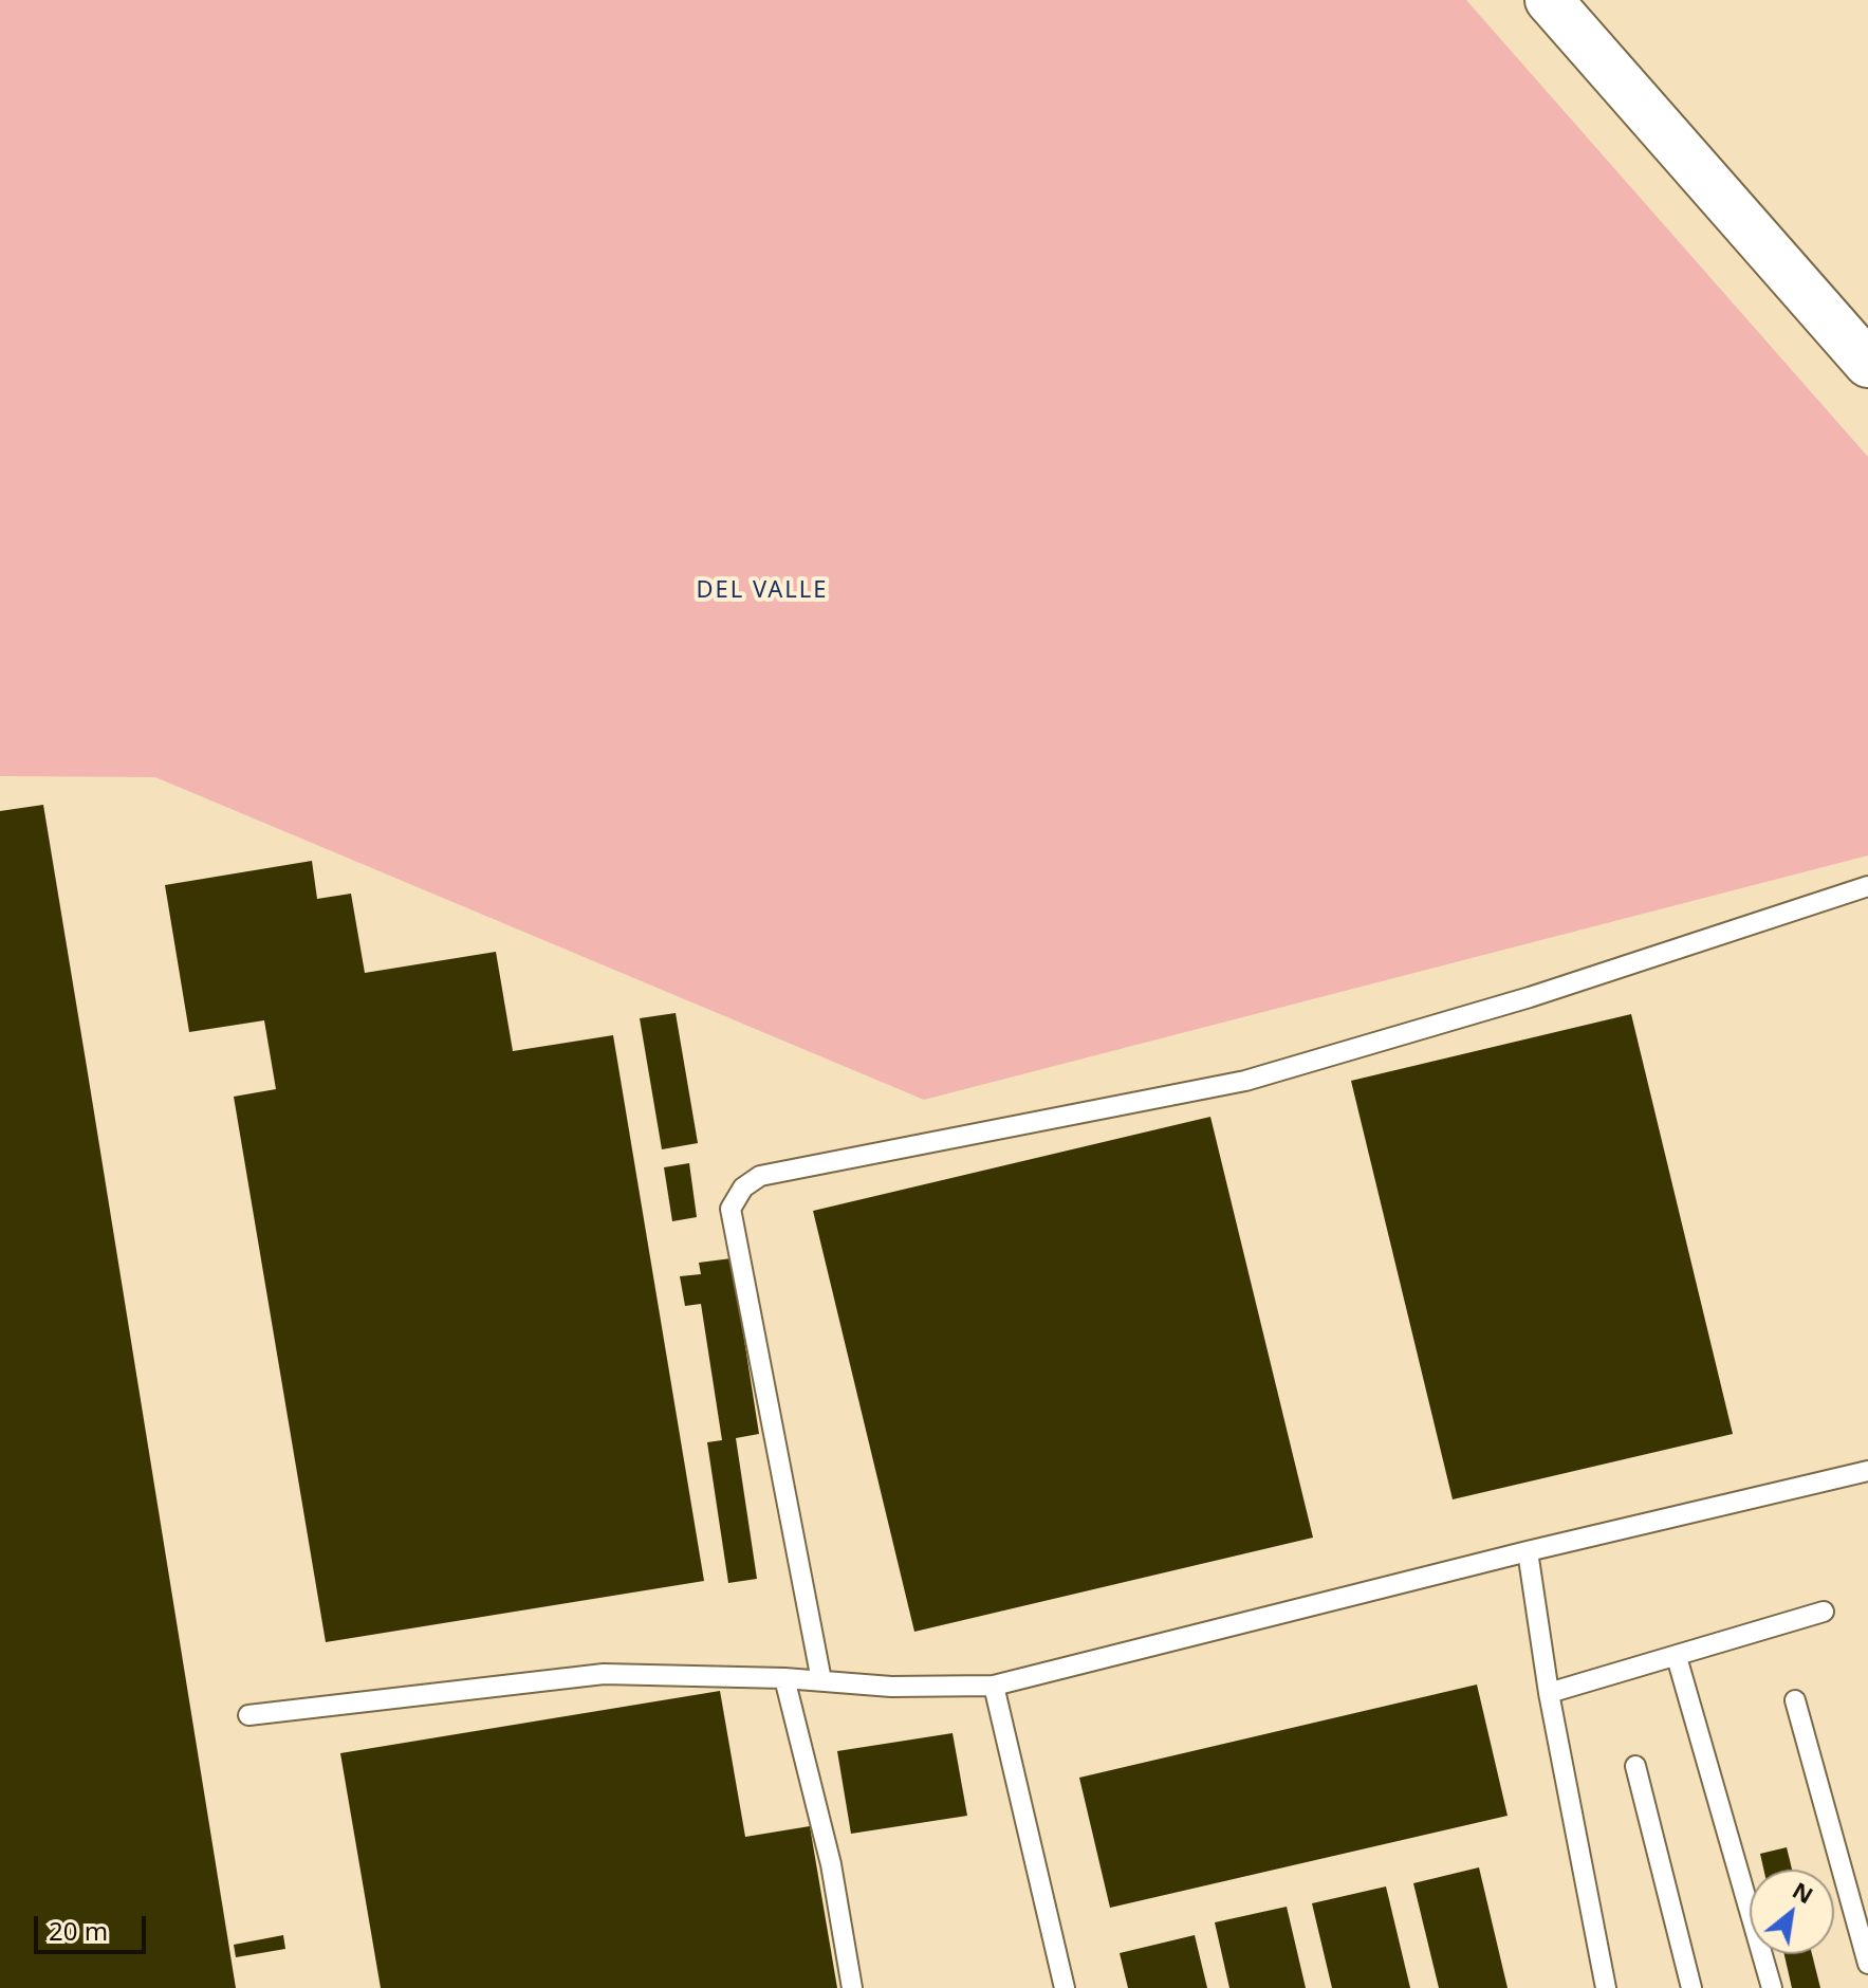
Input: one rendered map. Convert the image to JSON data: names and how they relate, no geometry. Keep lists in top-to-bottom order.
{
  "districts": ["DEL VALLE"],
  "scale_bar": "20 m",
  "north": "top right"
}
